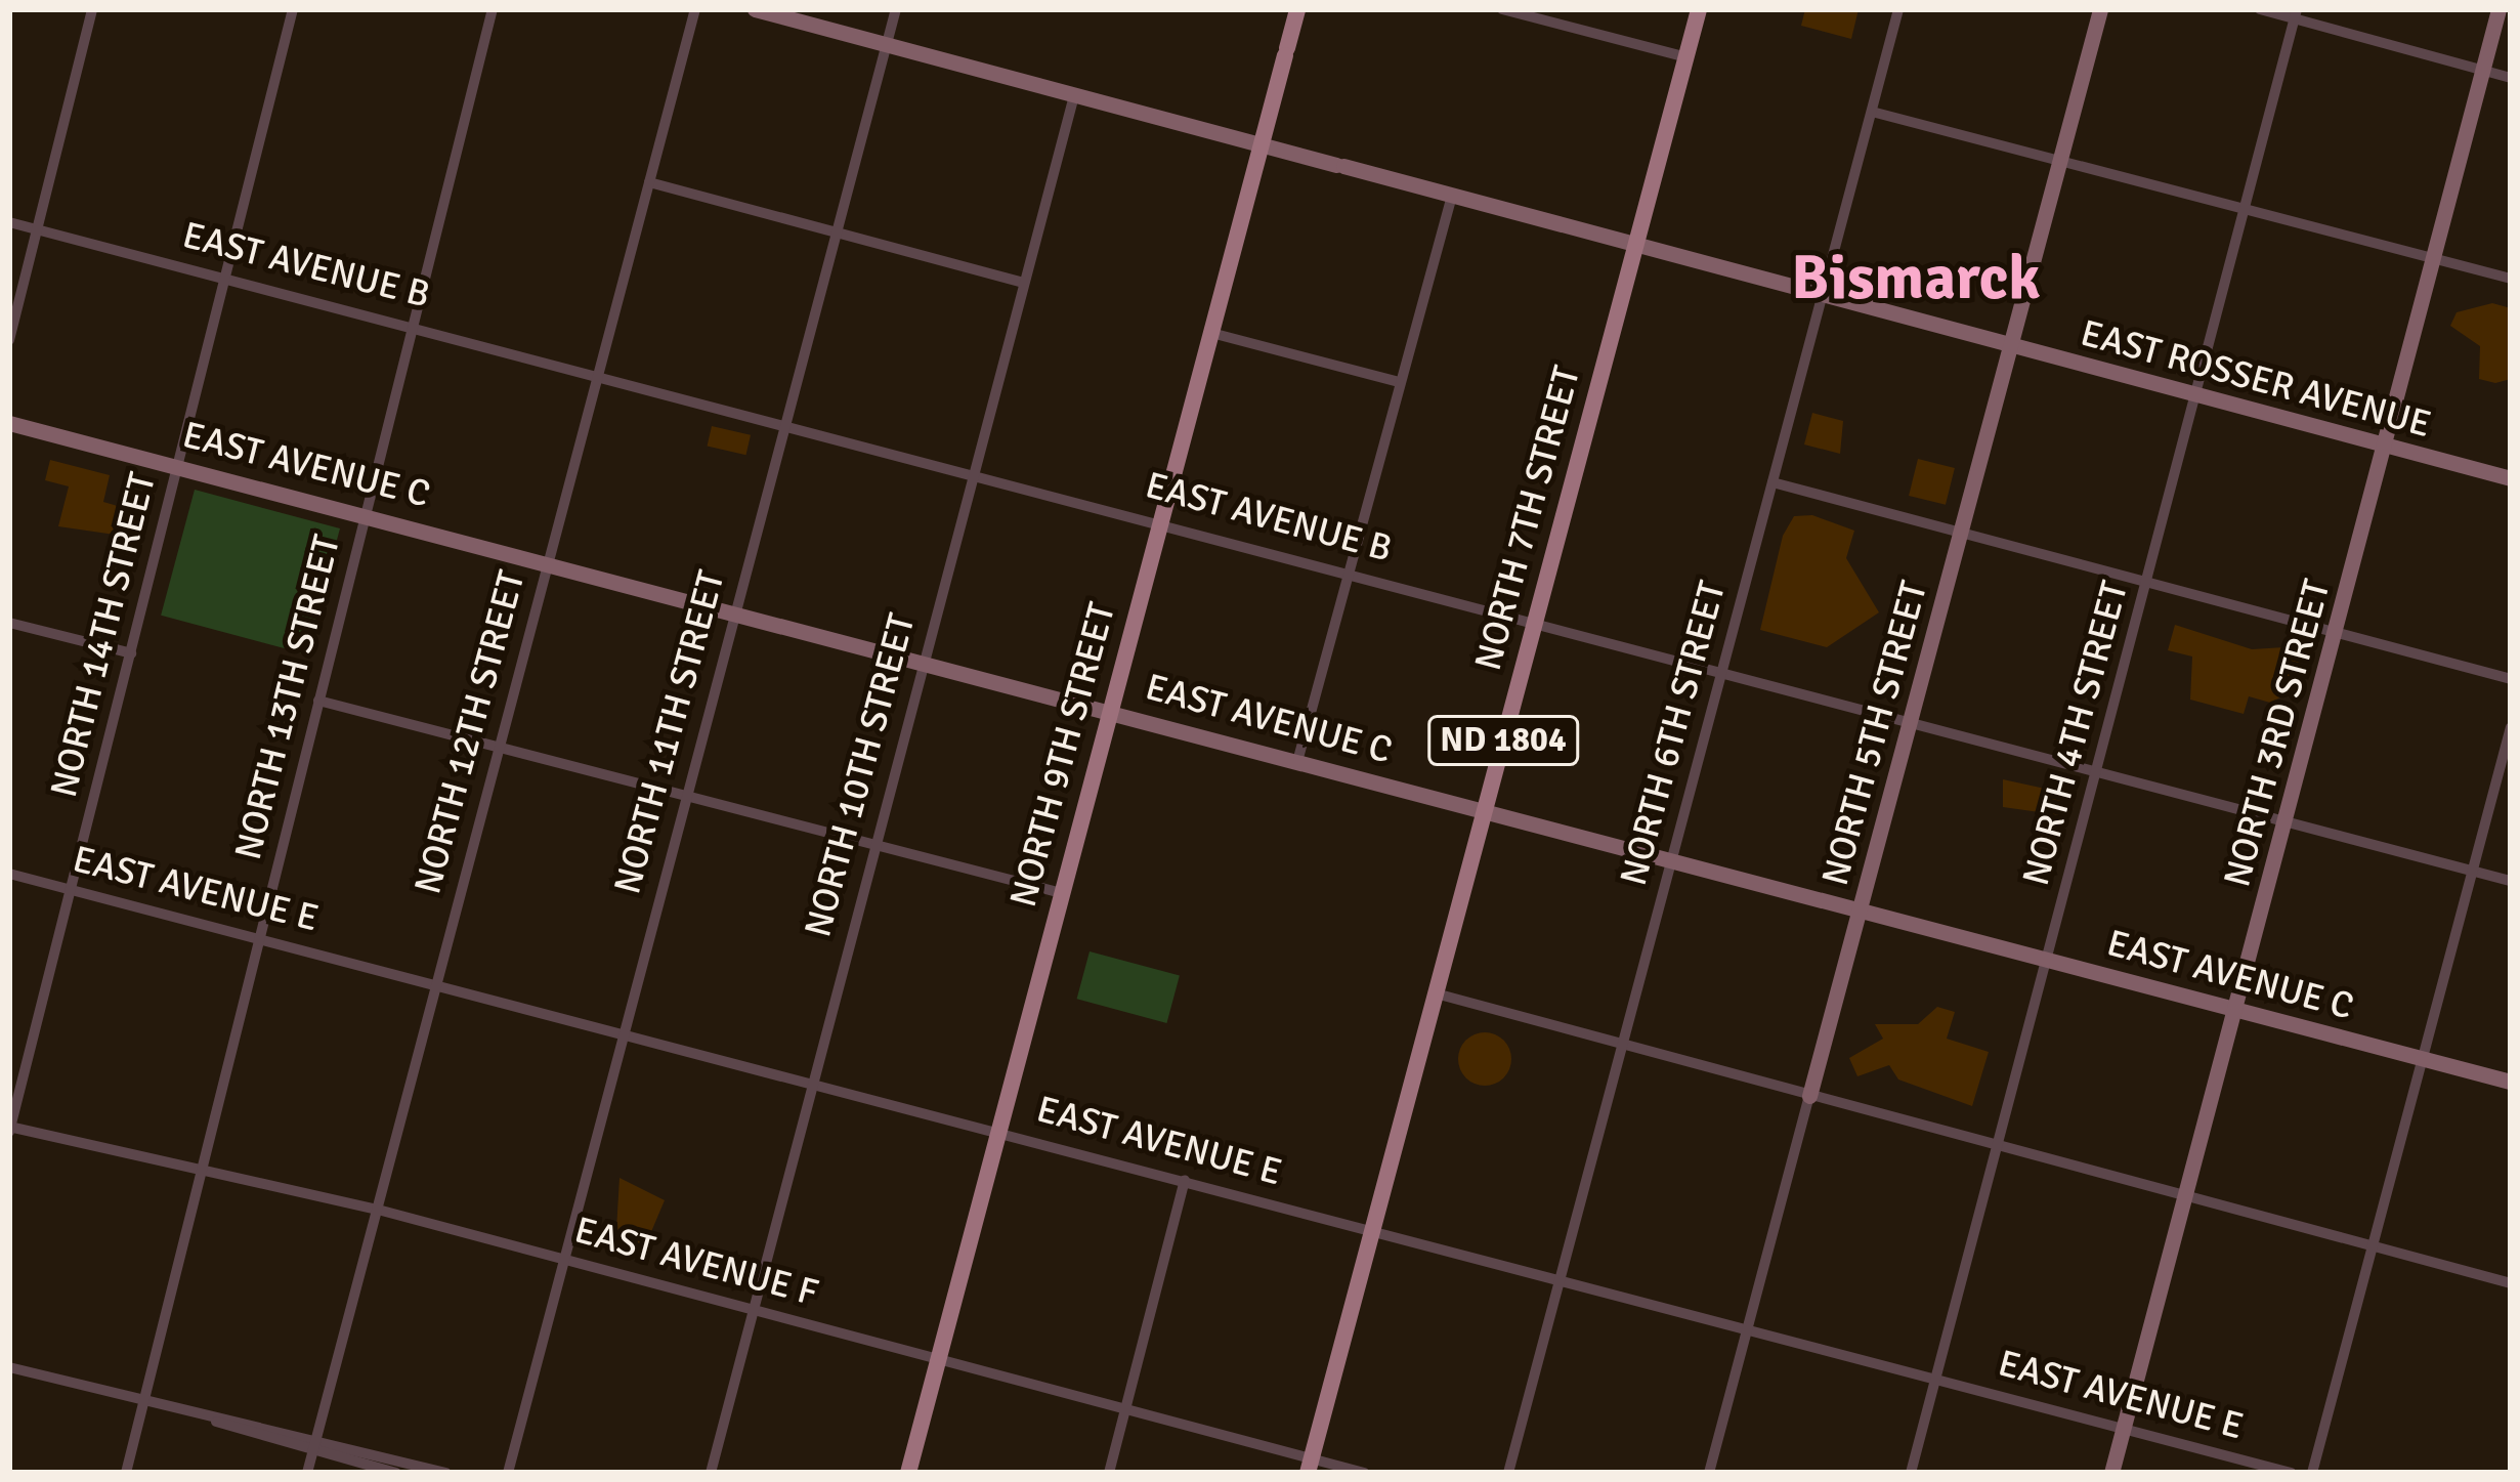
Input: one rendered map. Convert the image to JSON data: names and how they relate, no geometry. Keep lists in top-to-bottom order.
{
  "streets": {
    "main road": ["NORTH 7TH STREET", "ND 1804", "NORTH 9TH STREET"],
    "street": [
      "EAST AVENUE B",
      "EAST ROSSER AVENUE",
      "EAST AVENUE C",
      "NORTH 14TH STREET",
      "NORTH 13TH STREET",
      "NORTH 12TH STREET",
      "NORTH 11TH STREET",
      "NORTH 6TH STREET",
      "NORTH 5TH STREET",
      "NORTH 4TH STREET",
      "NORTH 3RD STREET",
      "NORTH 10TH STREET",
      "EAST AVENUE E",
      "EAST AVENUE F"
    ]
  },
  "crossings": [
    ["EAST AVENUE B", "NORTH 7TH STREET"],
    ["EAST AVENUE B", "NORTH 14TH STREET"],
    ["EAST AVENUE B", "NORTH 13TH STREET"],
    ["EAST AVENUE B", "NORTH 12TH STREET"],
    ["EAST AVENUE B", "NORTH 11TH STREET"],
    ["EAST AVENUE B", "NORTH 6TH STREET"],
    ["EAST AVENUE B", "NORTH 5TH STREET"],
    ["EAST AVENUE B", "NORTH 4TH STREET"],
    ["EAST AVENUE B", "NORTH 3RD STREET"],
    ["EAST AVENUE B", "NORTH 9TH STREET"],
    ["EAST AVENUE B", "NORTH 10TH STREET"],
    ["EAST ROSSER AVENUE", "NORTH 7TH STREET"],
    ["EAST ROSSER AVENUE", "NORTH 11TH STREET"],
    ["EAST ROSSER AVENUE", "NORTH 6TH STREET"],
    ["EAST ROSSER AVENUE", "NORTH 5TH STREET"],
    ["EAST ROSSER AVENUE", "NORTH 4TH STREET"],
    ["EAST ROSSER AVENUE", "NORTH 3RD STREET"],
    ["EAST ROSSER AVENUE", "NORTH 9TH STREET"],
    ["EAST ROSSER AVENUE", "NORTH 10TH STREET"],
    ["EAST AVENUE C", "NORTH 7TH STREET"],
    ["EAST AVENUE C", "NORTH 14TH STREET"],
    ["EAST AVENUE C", "NORTH 13TH STREET"],
    ["EAST AVENUE C", "NORTH 12TH STREET"],
    ["EAST AVENUE C", "NORTH 11TH STREET"],
    ["EAST AVENUE C", "NORTH 6TH STREET"],
    ["EAST AVENUE C", "NORTH 5TH STREET"],
    ["EAST AVENUE C", "NORTH 4TH STREET"],
    ["EAST AVENUE C", "NORTH 3RD STREET"],
    ["EAST AVENUE C", "NORTH 9TH STREET"],
    ["EAST AVENUE C", "NORTH 10TH STREET"],
    ["NORTH 7TH STREET", "EAST AVENUE E"],
    ["NORTH 7TH STREET", "EAST AVENUE F"],
    ["NORTH 14TH STREET", "EAST AVENUE E"],
    ["NORTH 14TH STREET", "EAST AVENUE F"],
    ["NORTH 13TH STREET", "EAST AVENUE E"],
    ["NORTH 13TH STREET", "EAST AVENUE F"],
    ["NORTH 12TH STREET", "EAST AVENUE E"],
    ["NORTH 12TH STREET", "EAST AVENUE F"],
    ["NORTH 11TH STREET", "EAST AVENUE E"],
    ["NORTH 11TH STREET", "EAST AVENUE F"],
    ["NORTH 6TH STREET", "EAST AVENUE E"],
    ["NORTH 5TH STREET", "EAST AVENUE E"],
    ["NORTH 4TH STREET", "EAST AVENUE E"],
    ["NORTH 3RD STREET", "EAST AVENUE E"],
    ["NORTH 9TH STREET", "EAST AVENUE E"],
    ["NORTH 9TH STREET", "EAST AVENUE F"],
    ["NORTH 10TH STREET", "EAST AVENUE E"],
    ["NORTH 10TH STREET", "EAST AVENUE F"]
  ],
  "districts": ["Bismarck"]
}
